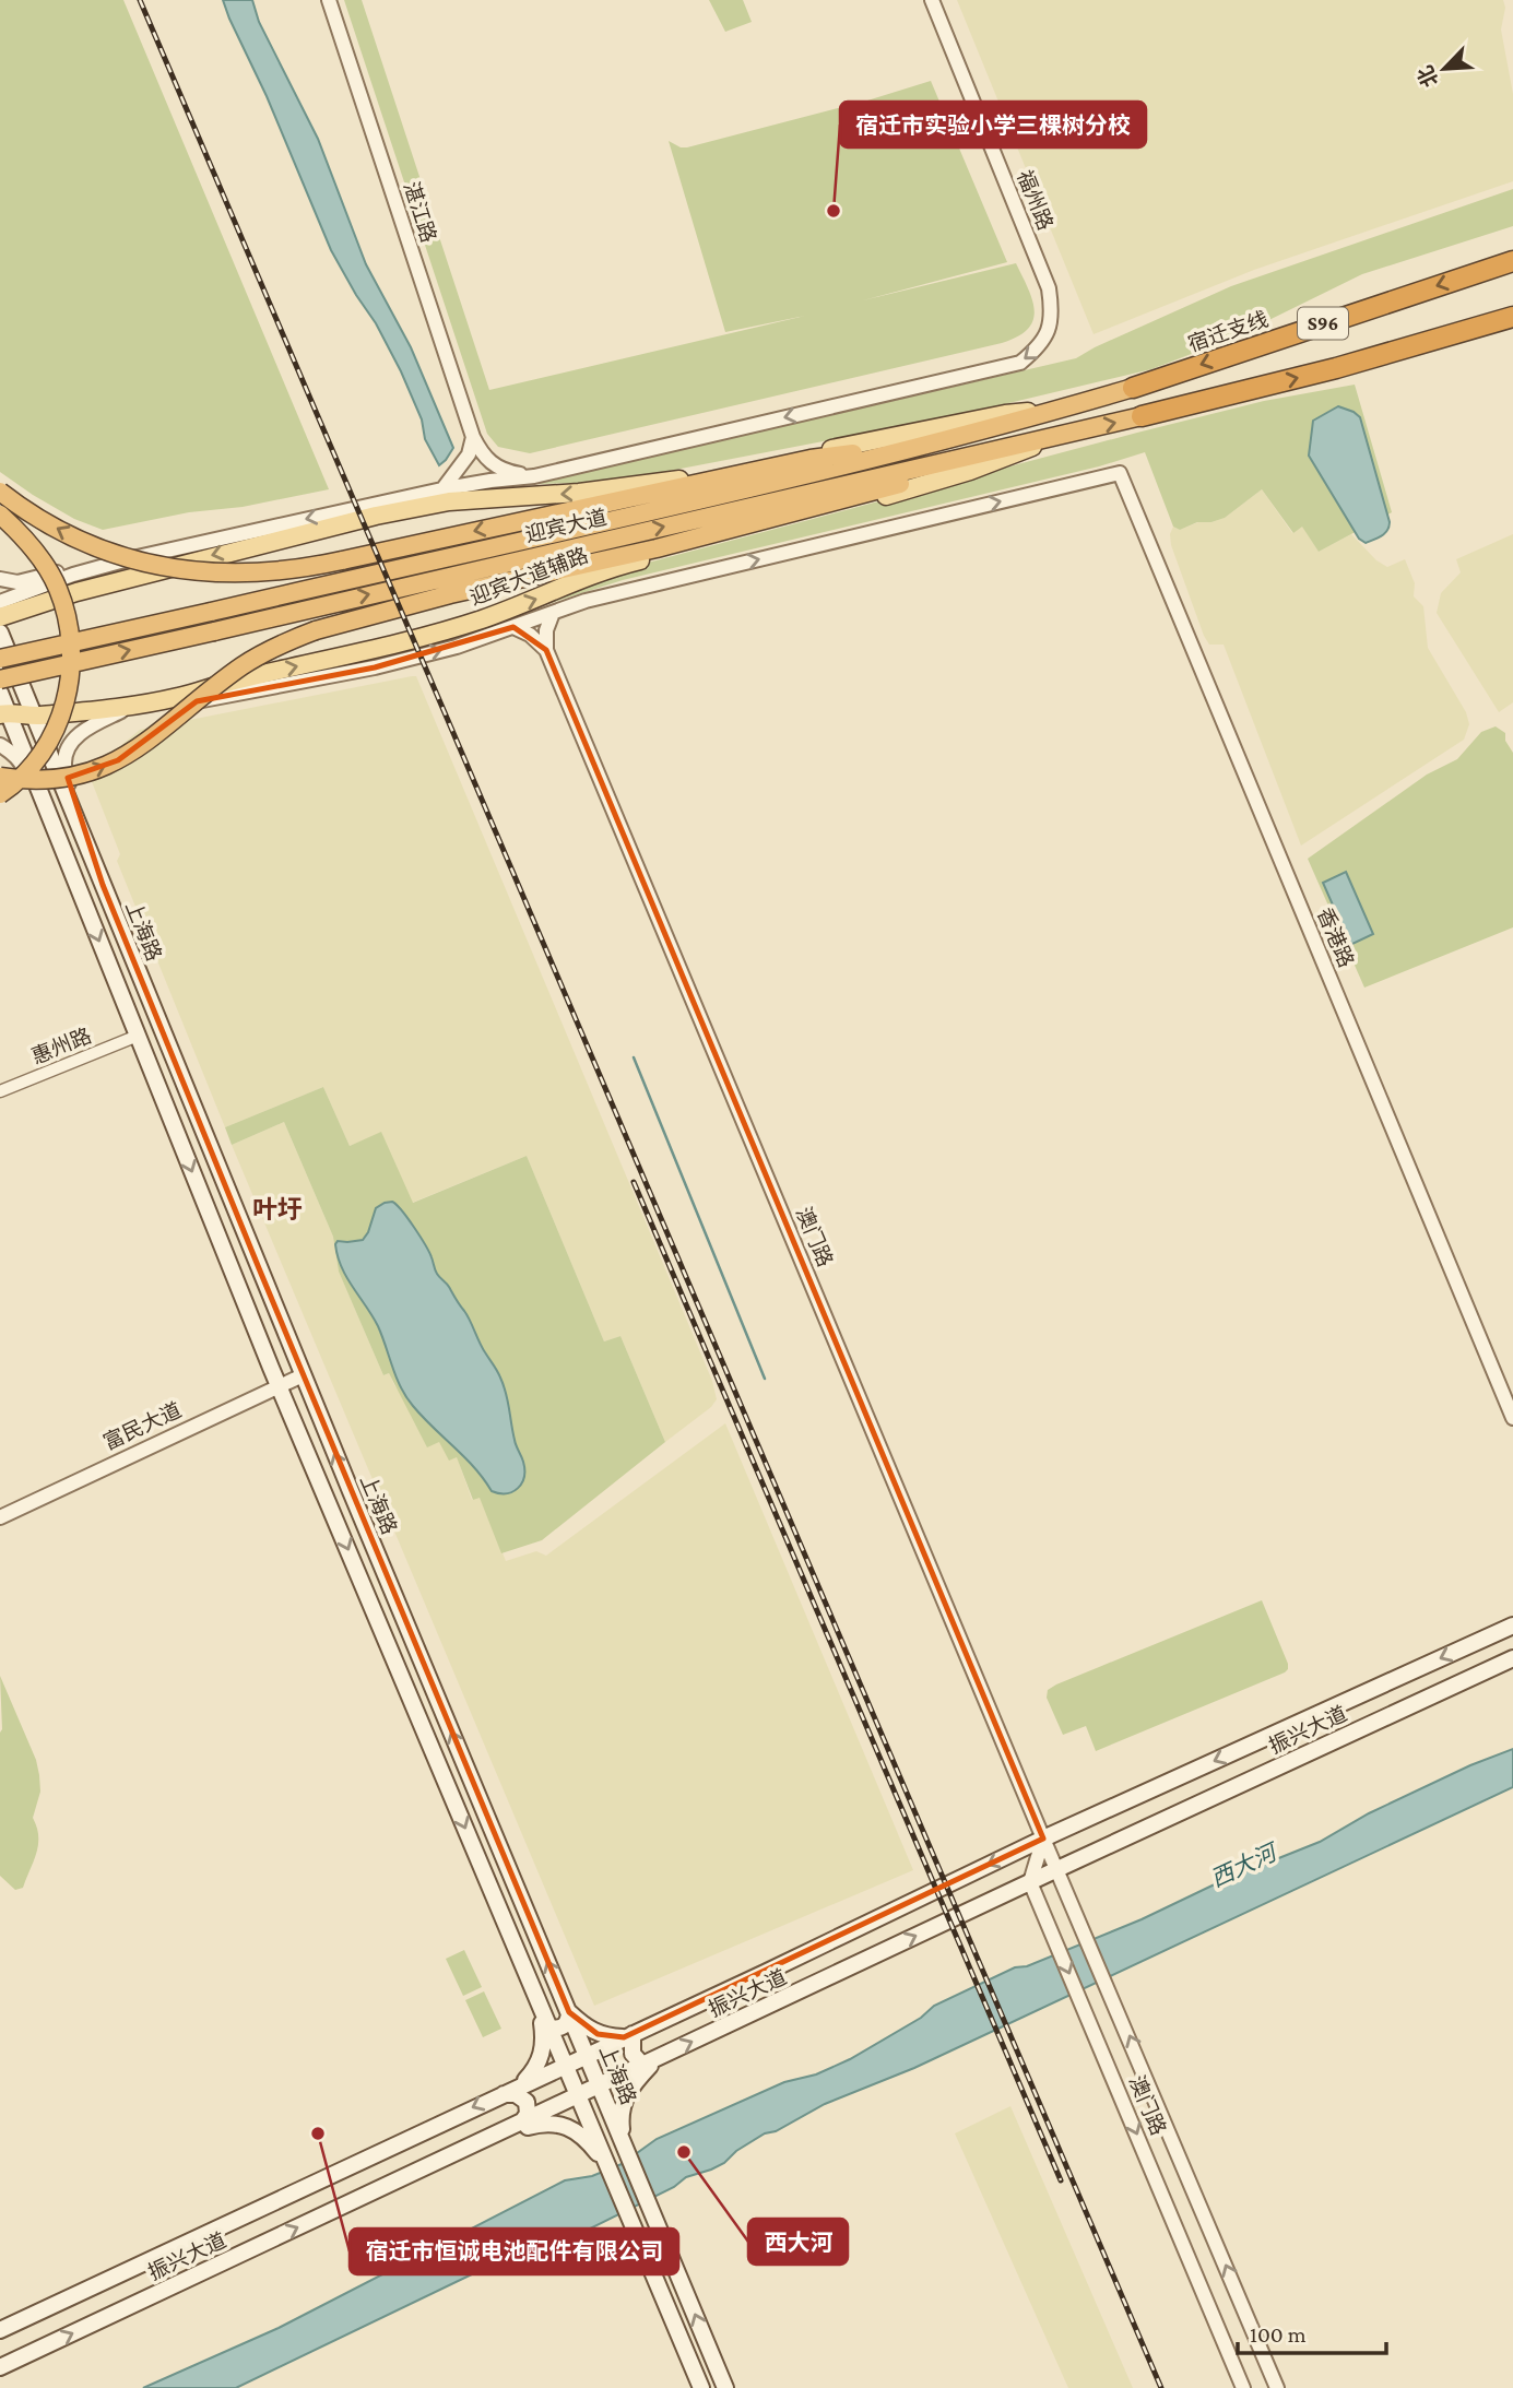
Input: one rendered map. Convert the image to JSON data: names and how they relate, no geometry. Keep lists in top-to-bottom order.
{
  "streets": {
    "highway": ["S96", "宿迁支线", "迎宾大道"],
    "main road": ["迎宾大道辅路", "上海路", "振兴大道"],
    "street": [
      "福州路",
      "湛江路",
      "香港路",
      "惠州路",
      "澳门路",
      "富民大道"
    ]
  },
  "crossings": [
    ["福州路", "湛江路"],
    ["S96", "迎宾大道"],
    ["宿迁支线", "迎宾大道"],
    ["迎宾大道", "迎宾大道辅路"],
    ["迎宾大道辅路", "上海路"],
    ["上海路", "富民大道"],
    ["上海路", "振兴大道"],
    ["澳门路", "振兴大道"]
  ],
  "districts": ["叶圩"],
  "water": ["西大河"],
  "places": ["宿迁市实验小学三棵树分校", "宿迁市恒诚电池配件有限公司", "西大河"],
  "scale_bar": "100 m",
  "north": "bottom left"
}
